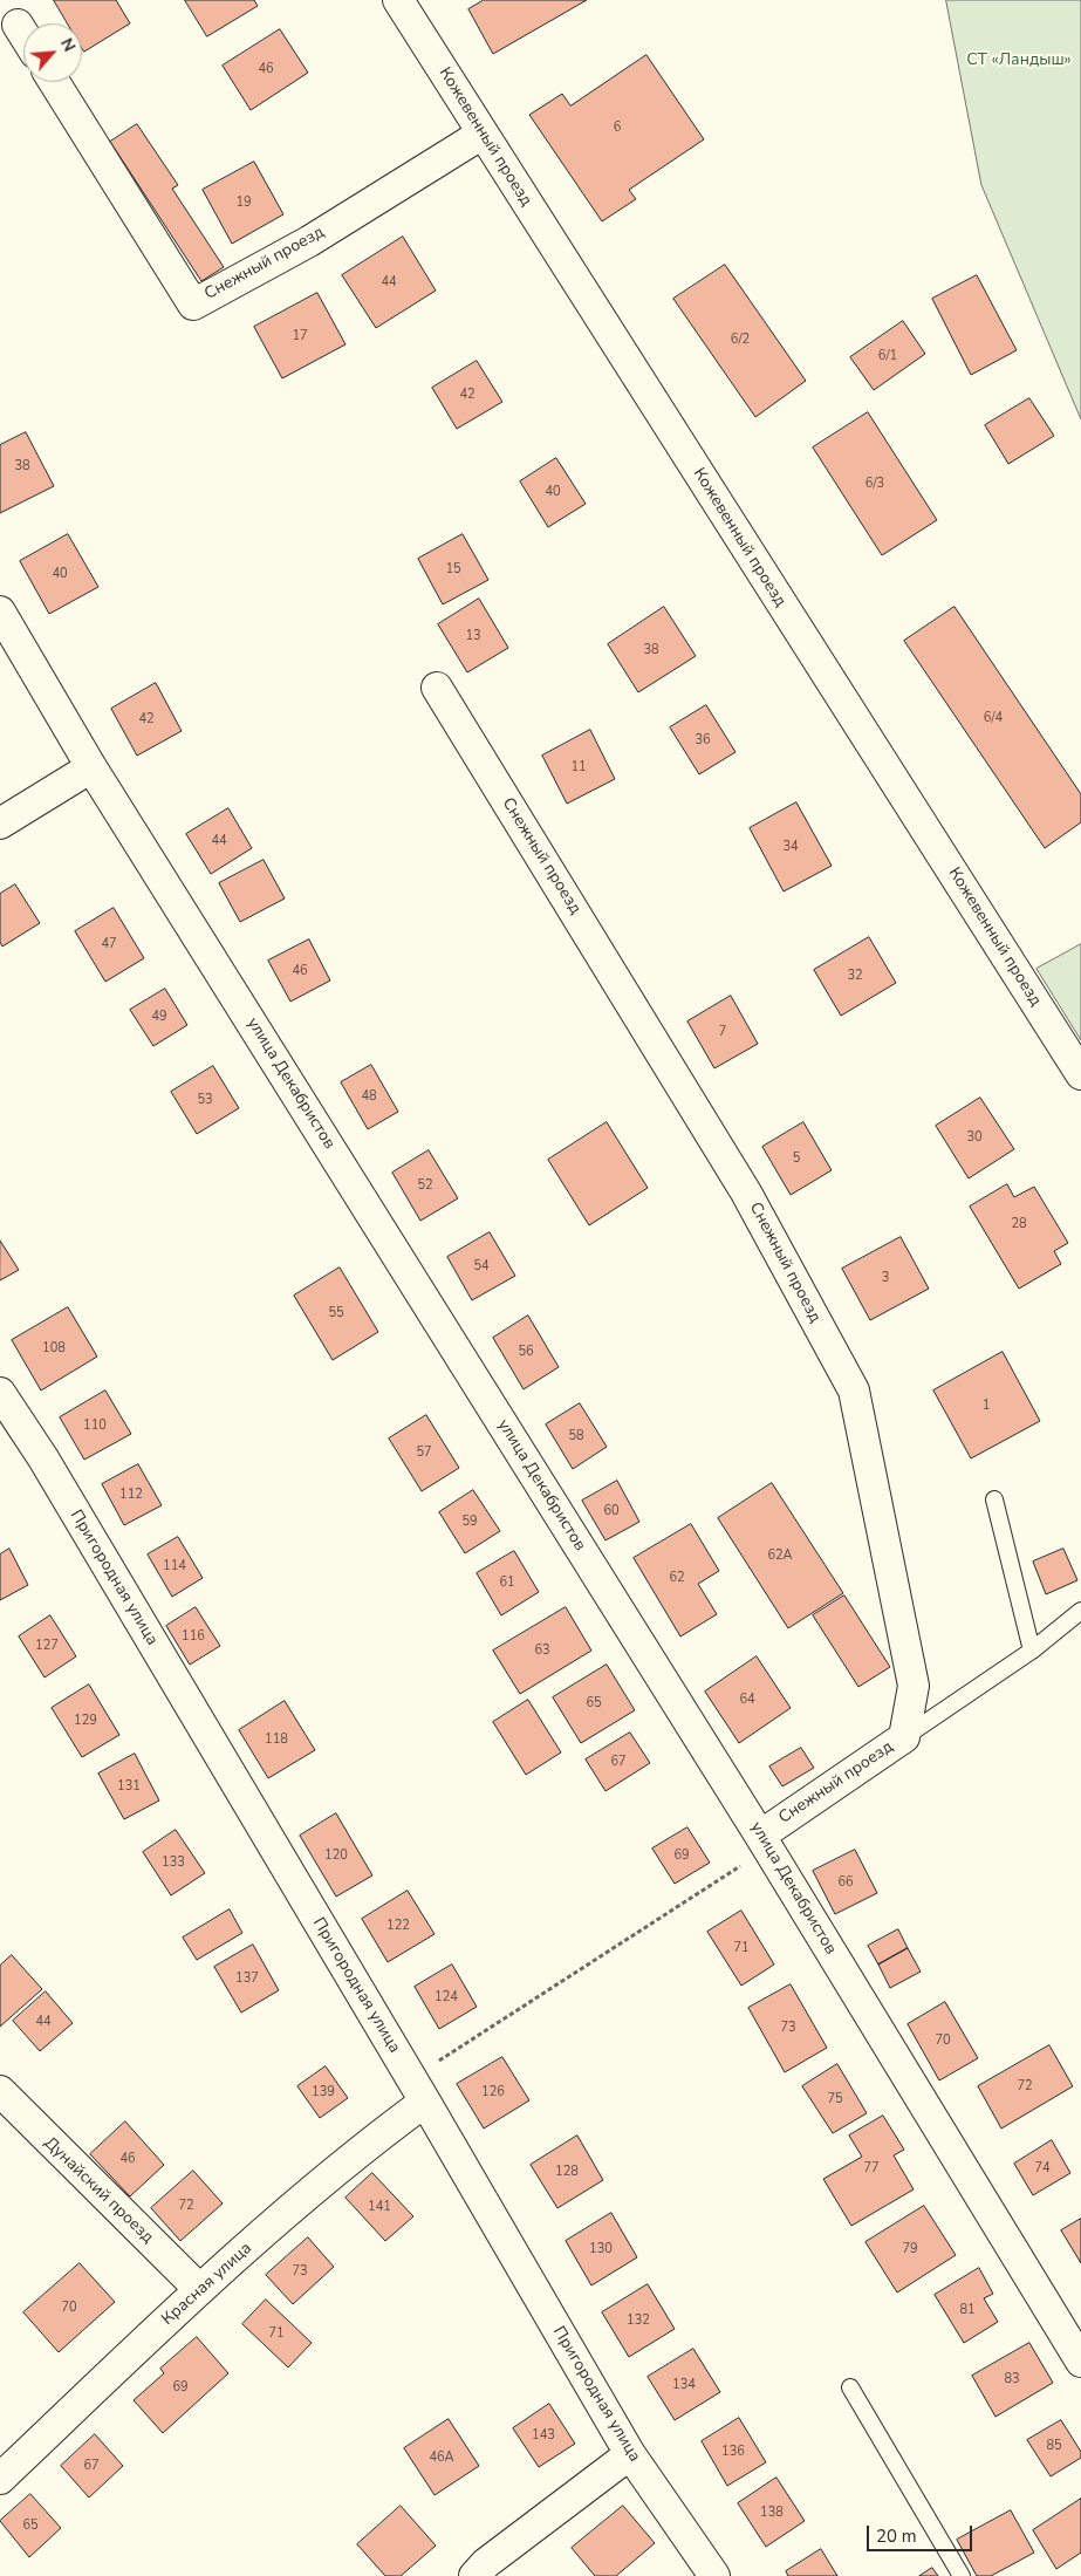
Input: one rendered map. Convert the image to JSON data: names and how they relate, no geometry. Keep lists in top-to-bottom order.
{
  "streets": {
    "street": [
      "Кожевенный проезд",
      "Снежный проезд",
      "улица Декабристов",
      "Пригородная улица",
      "Дунайский проезд",
      "Красная улица"
    ]
  },
  "crossings": [
    ["Кожевенный проезд", "Снежный проезд"],
    ["Снежный проезд", "улица Декабристов"],
    ["Пригородная улица", "Красная улица"],
    ["Дунайский проезд", "Красная улица"]
  ],
  "parks": ["СТ «Ландыш»"],
  "house_numbers": [
    "46",
    "6",
    "19",
    "44",
    "17",
    "6/2",
    "6/1",
    "42",
    "38",
    "6/3",
    "40",
    "15",
    "40",
    "13",
    "38",
    "6/4",
    "42",
    "36",
    "11",
    "44",
    "34",
    "47",
    "46",
    "32",
    "49",
    "7",
    "48",
    "53",
    "30",
    "5",
    "52",
    "28",
    "54",
    "3",
    "55",
    "108",
    "56",
    "1",
    "110",
    "58",
    "57",
    "112",
    "60",
    "59",
    "62А",
    "114",
    "62",
    "61",
    "116",
    "127",
    "63",
    "64",
    "65",
    "129",
    "118",
    "67",
    "131",
    "120",
    "69",
    "133",
    "66",
    "122",
    "71",
    "137",
    "124",
    "44",
    "73",
    "70",
    "72",
    "139",
    "126",
    "75",
    "46",
    "77",
    "74",
    "128",
    "72",
    "141",
    "130",
    "79",
    "73",
    "70",
    "81",
    "132",
    "71",
    "83",
    "134",
    "69",
    "143",
    "85",
    "136",
    "46А",
    "67",
    "138",
    "65"
  ],
  "scale_bar": "20 m",
  "north": "top right"
}
